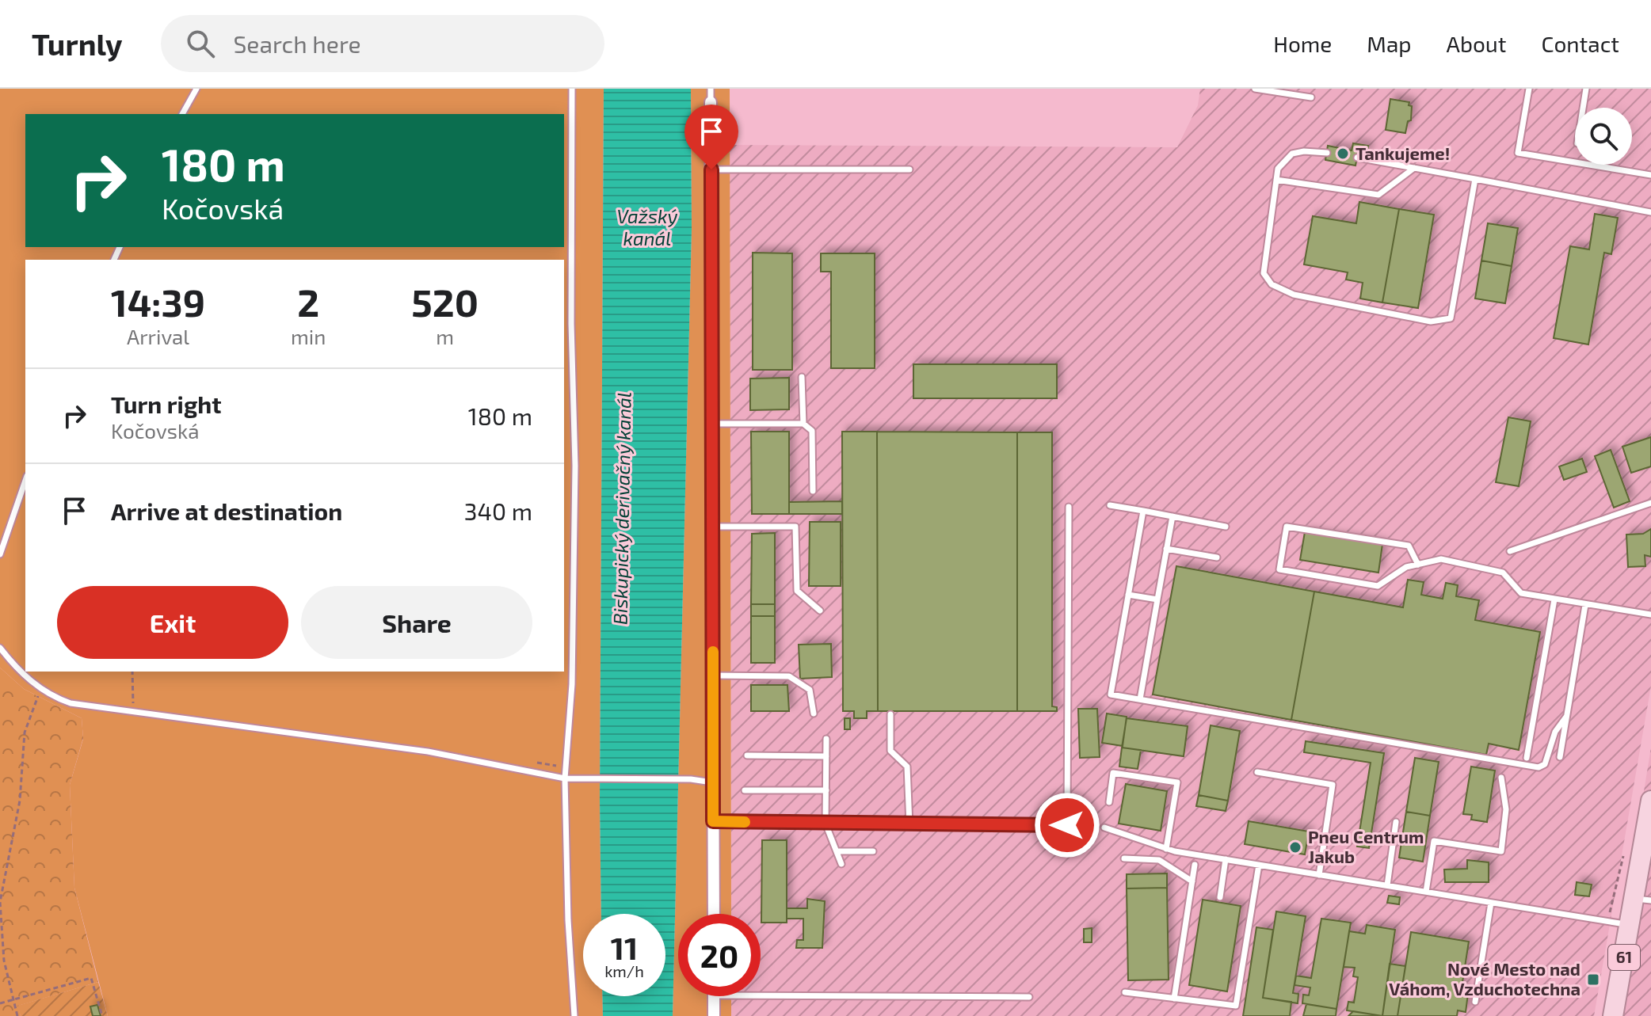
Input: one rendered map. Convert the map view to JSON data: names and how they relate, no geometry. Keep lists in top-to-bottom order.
{
  "streets": {
    "main road": ["61"]
  },
  "water": ["Važský kanál", "Biskupický derivačný kanál"],
  "places": {
    "other": ["Tankujeme!", "Pneu Centrum Jakub"],
    "transit": ["Nové Mesto nad Váhom, Vzduchotechna"]
  },
  "page": {
    "header": "Turnly",
    "search": "Search here",
    "nav": [
      "Home",
      "Map",
      "About",
      "Contact"
    ],
    "turn": ["180 m", "Kočovská"],
    "eta": [
      "14:39",
      "Arrival",
      "2",
      "min",
      "520",
      "m"
    ],
    "list": [
      {
        "name": "Turn right",
        "note": "Kočovská",
        "value": "180 m"
      },
      {
        "name": "Arrive at destination",
        "value": "340 m"
      }
    ],
    "buttons": ["Exit", "Share"],
    "speed": "11 km/h",
    "limit": "20"
  }
}
